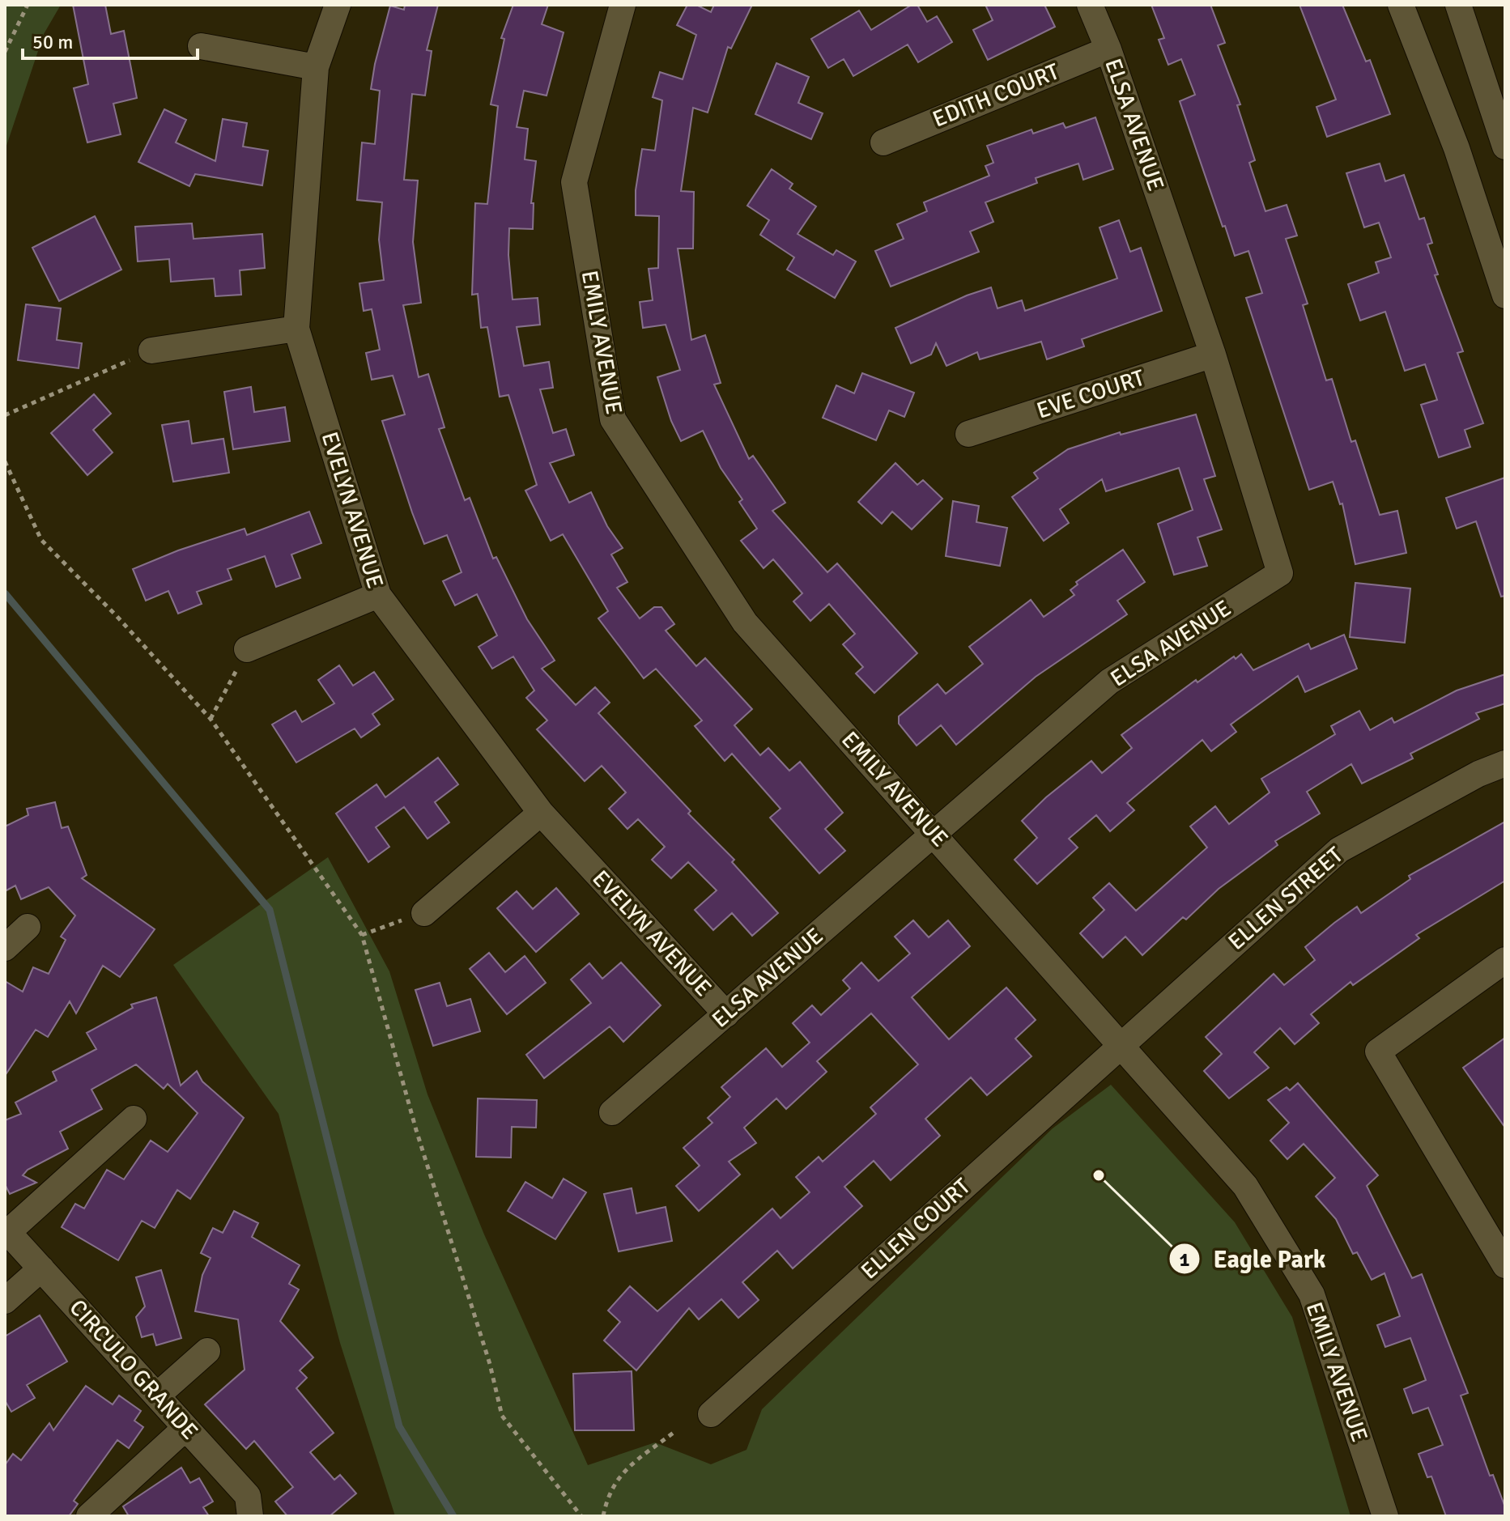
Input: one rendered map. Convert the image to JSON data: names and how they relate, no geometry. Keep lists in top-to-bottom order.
{
  "streets": {
    "street": [
      "EDITH COURT",
      "ELSA AVENUE",
      "EMILY AVENUE",
      "EVE COURT",
      "EVELYN AVENUE",
      "ELLEN STREET",
      "ELLEN COURT",
      "CIRCULO GRANDE"
    ]
  },
  "crossings": [
    ["EDITH COURT", "ELSA AVENUE"],
    ["ELSA AVENUE", "EMILY AVENUE"],
    ["ELSA AVENUE", "EVE COURT"],
    ["ELSA AVENUE", "EVELYN AVENUE"],
    ["EMILY AVENUE", "ELLEN STREET"],
    ["EMILY AVENUE", "ELLEN COURT"],
    ["ELLEN STREET", "ELLEN COURT"]
  ],
  "places": ["Eagle Park"],
  "scale_bar": "50 m"
}
